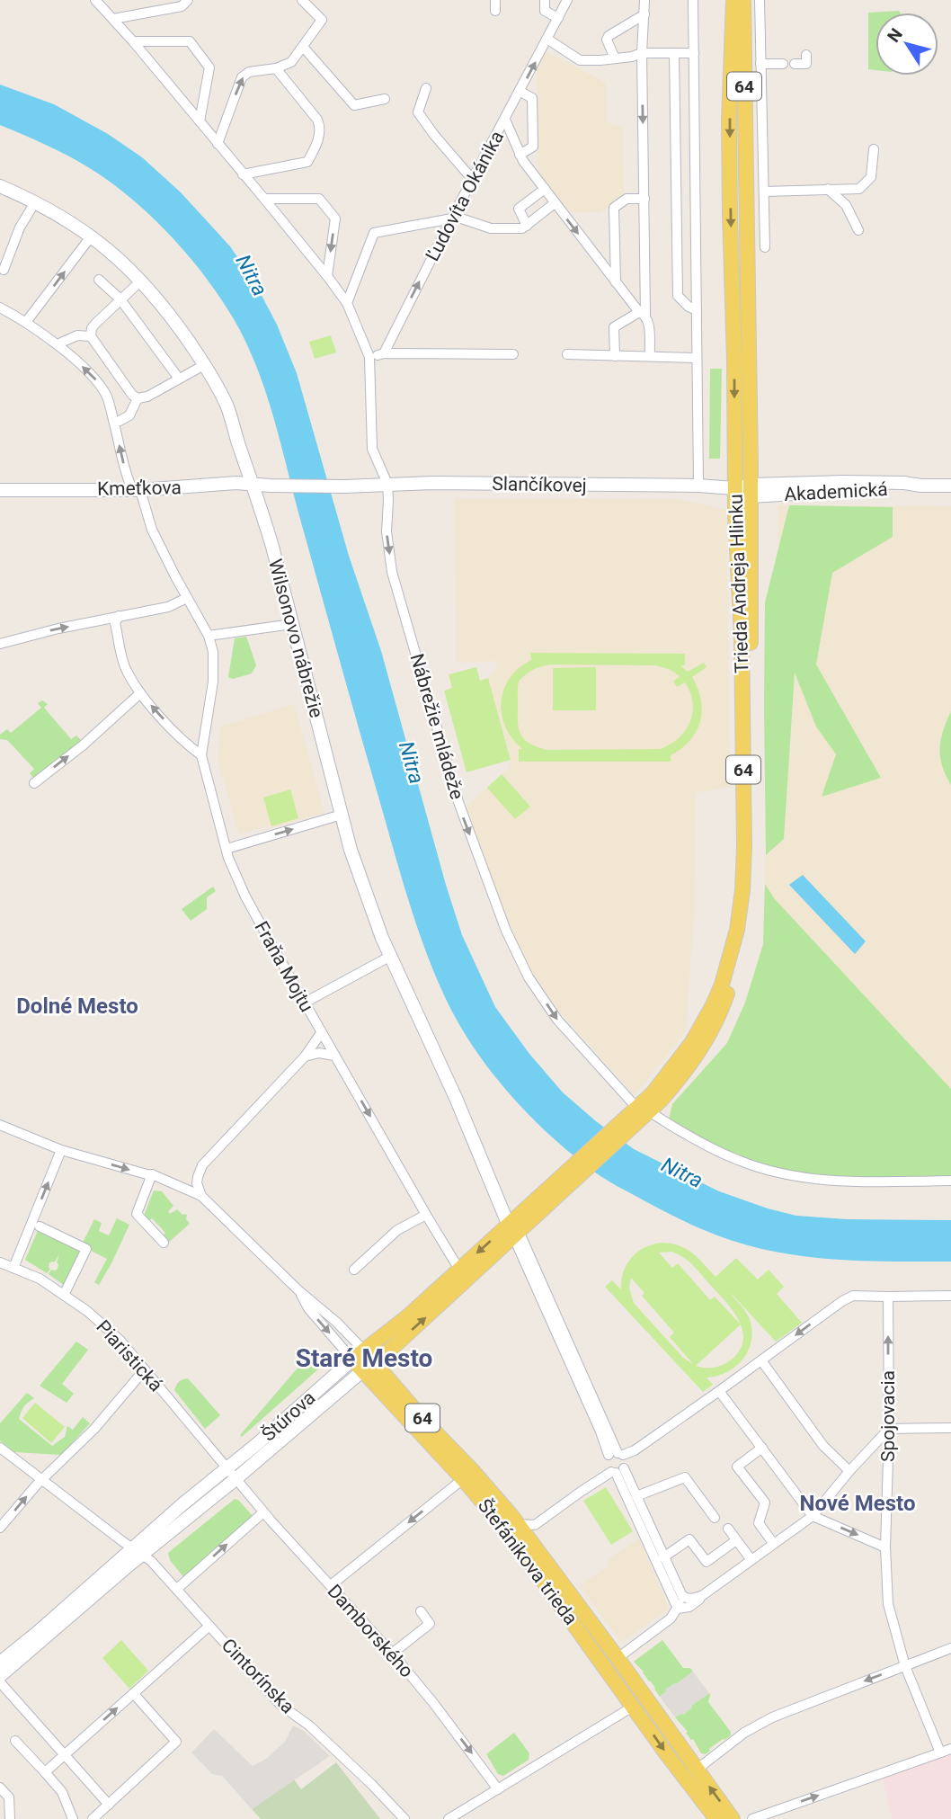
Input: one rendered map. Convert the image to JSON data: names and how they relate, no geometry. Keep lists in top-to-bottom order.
{
  "streets": {
    "main road": [
      "64",
      "Trieda Andreja Hlinku",
      "Štúrova",
      "Štefánikova trieda"
    ],
    "street": [
      "Ľudovíta Okánika",
      "Slančíkovej",
      "Kmeťkova",
      "Akademická",
      "Wilsonovo nábrežie",
      "Nábrežie mládeže",
      "Fraňa Mojtu",
      "Piaristická",
      "Spojovacia",
      "Damborského",
      "Cintorínska"
    ]
  },
  "crossings": [
    ["64", "Štúrova"],
    ["64", "Štefánikova trieda"],
    ["Slančíkovej", "Kmeťkova"],
    ["Slančíkovej", "Trieda Andreja Hlinku"],
    ["Slančíkovej", "Nábrežie mládeže"],
    ["Kmeťkova", "Wilsonovo nábrežie"],
    ["Kmeťkova", "Fraňa Mojtu"],
    ["Akademická", "Trieda Andreja Hlinku"],
    ["Trieda Andreja Hlinku", "Nábrežie mládeže"],
    ["Trieda Andreja Hlinku", "Štúrova"],
    ["Wilsonovo nábrežie", "Štúrova"],
    ["Fraňa Mojtu", "Štúrova"],
    ["Piaristická", "Štúrova"],
    ["Piaristická", "Damborského"],
    ["Štúrova", "Štefánikova trieda"],
    ["Štúrova", "Damborského"],
    ["Štúrova", "Cintorínska"]
  ],
  "one_way": ["Ľudovíta Okánika", "Nábrežie mládeže", "Damborského"],
  "districts": ["Dolné Mesto", "Staré Mesto", "Nové Mesto"],
  "water": ["Nitra"],
  "north": "top left"
}
